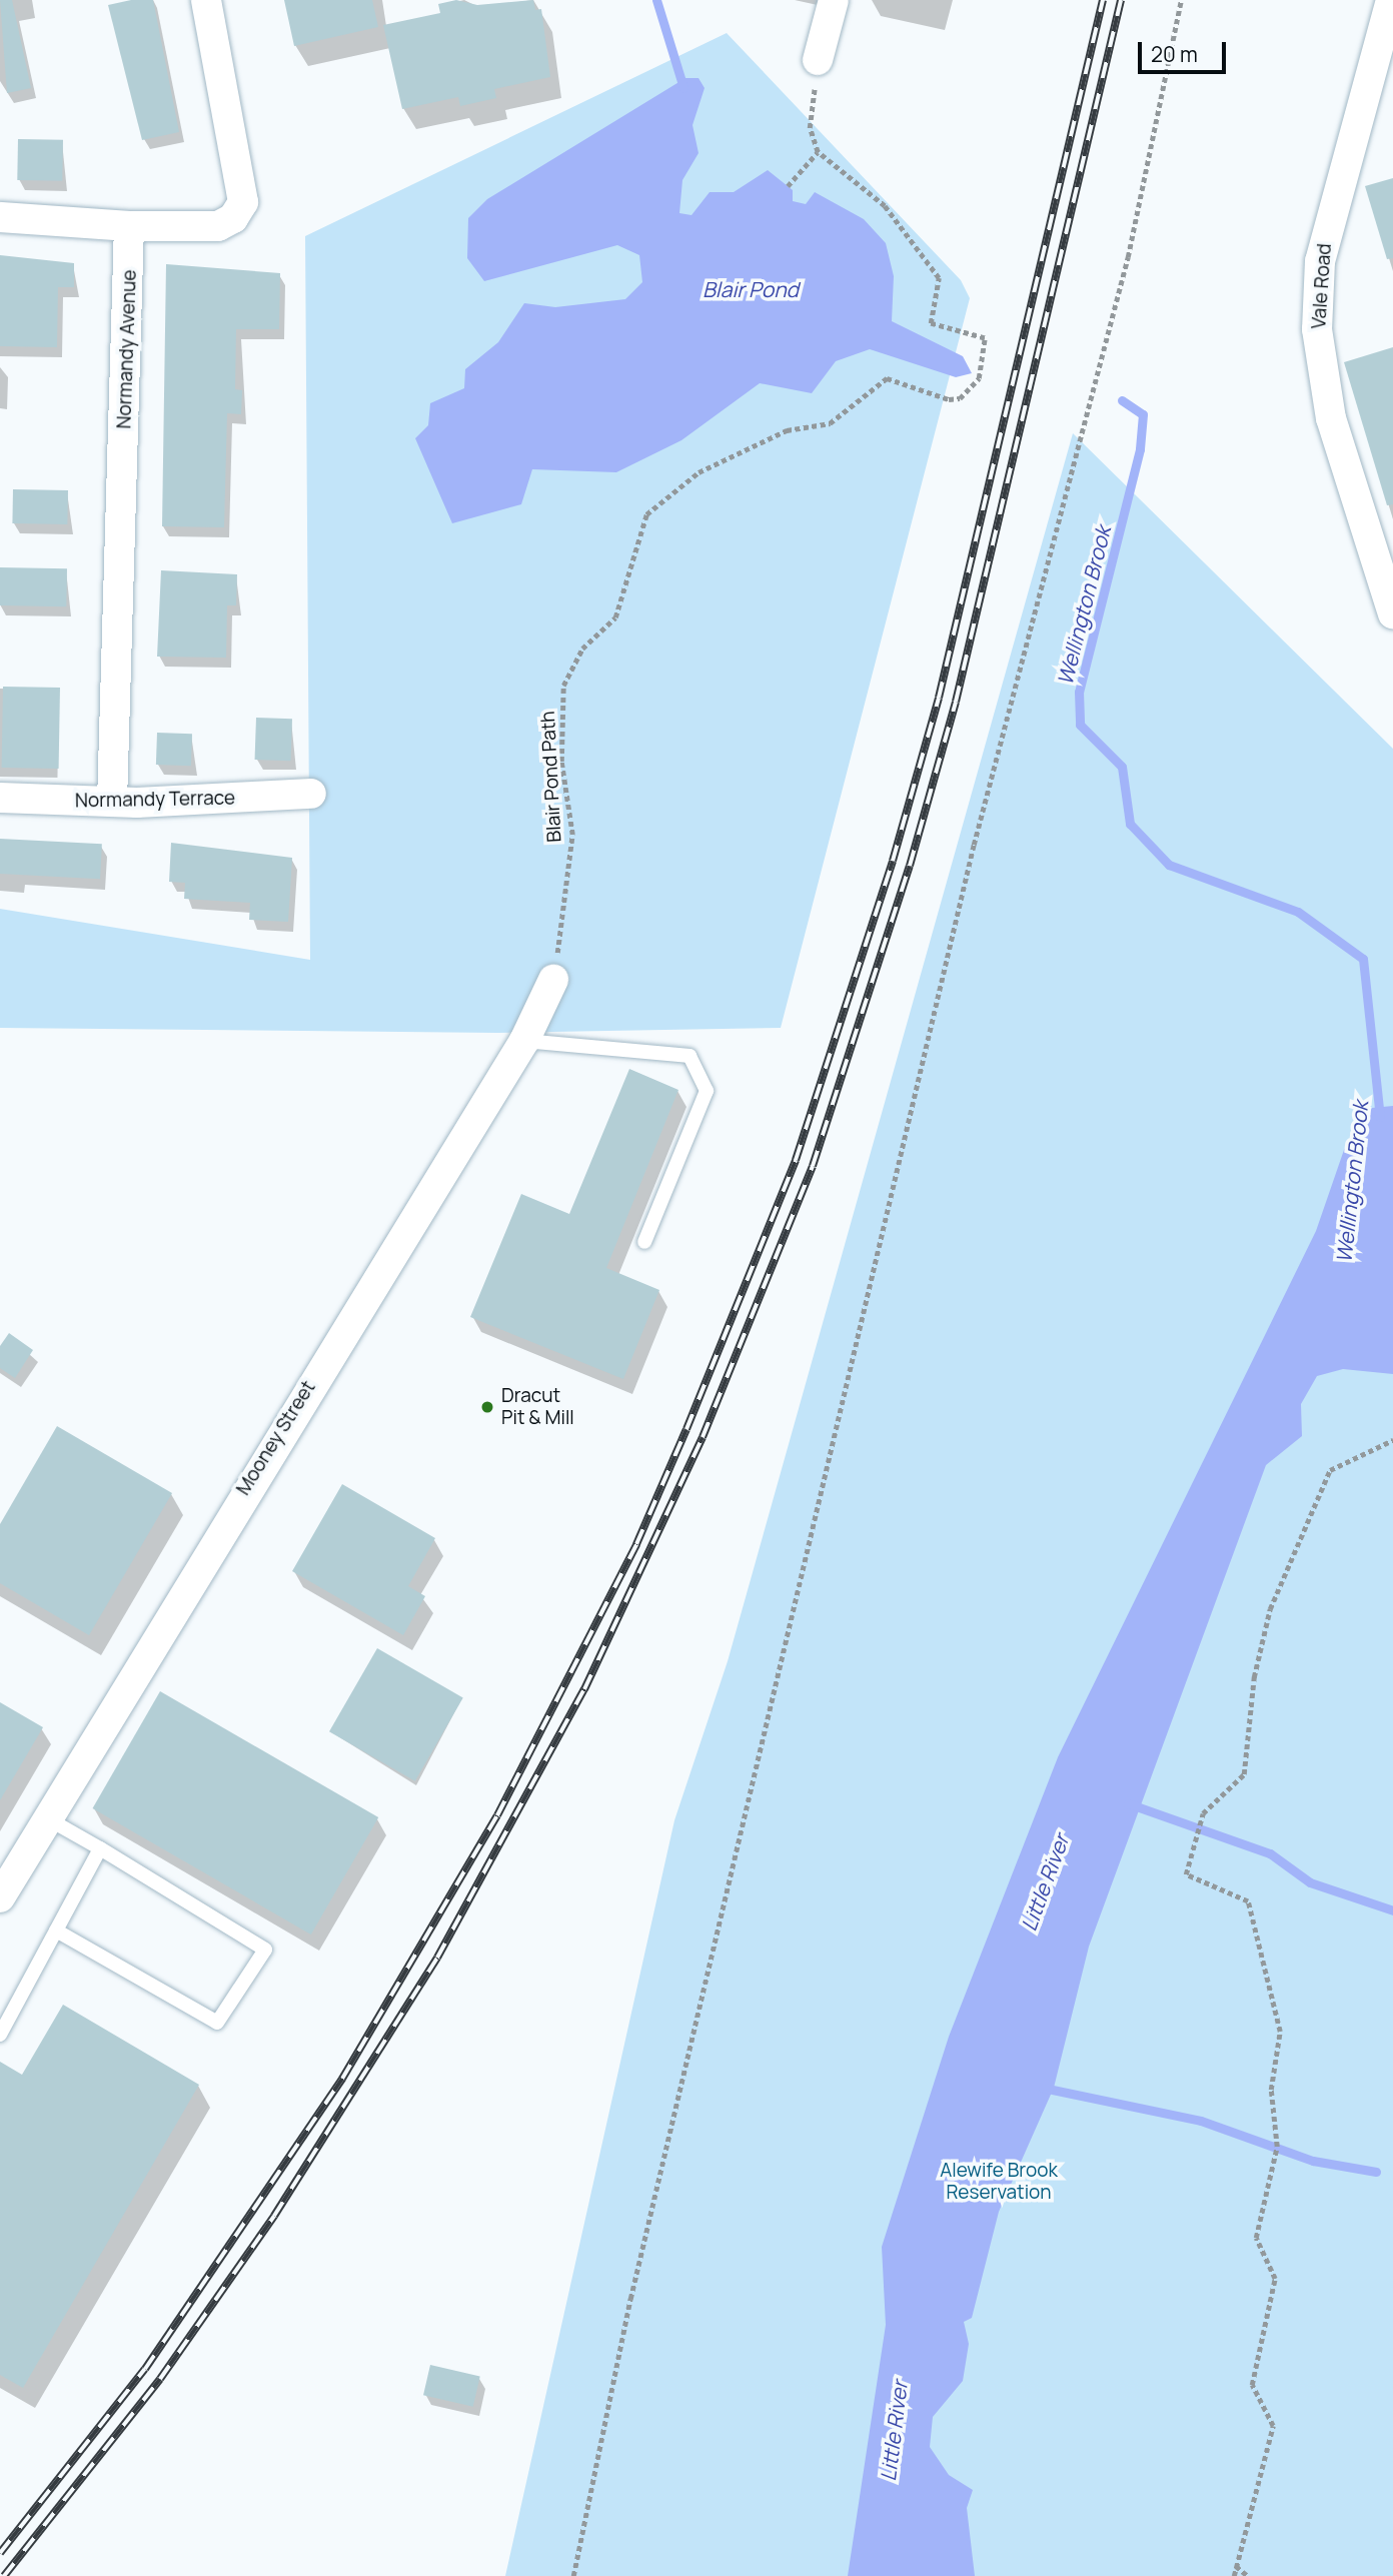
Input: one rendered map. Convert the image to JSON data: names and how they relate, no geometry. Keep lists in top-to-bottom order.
{
  "streets": {
    "street": [
      "Vale Road",
      "Normandy Avenue",
      "Normandy Terrace",
      "Mooney Street"
    ],
    "path": ["Blair Pond Path"]
  },
  "crossings": [
    ["Normandy Avenue", "Normandy Terrace"],
    ["Blair Pond Path", "Mooney Street"]
  ],
  "water": ["Blair Pond", "Wellington Brook", "Little River"],
  "parks": ["Alewife Brook Reservation"],
  "places": ["Dracut Pit & Mill"],
  "scale_bar": "20 m"
}
